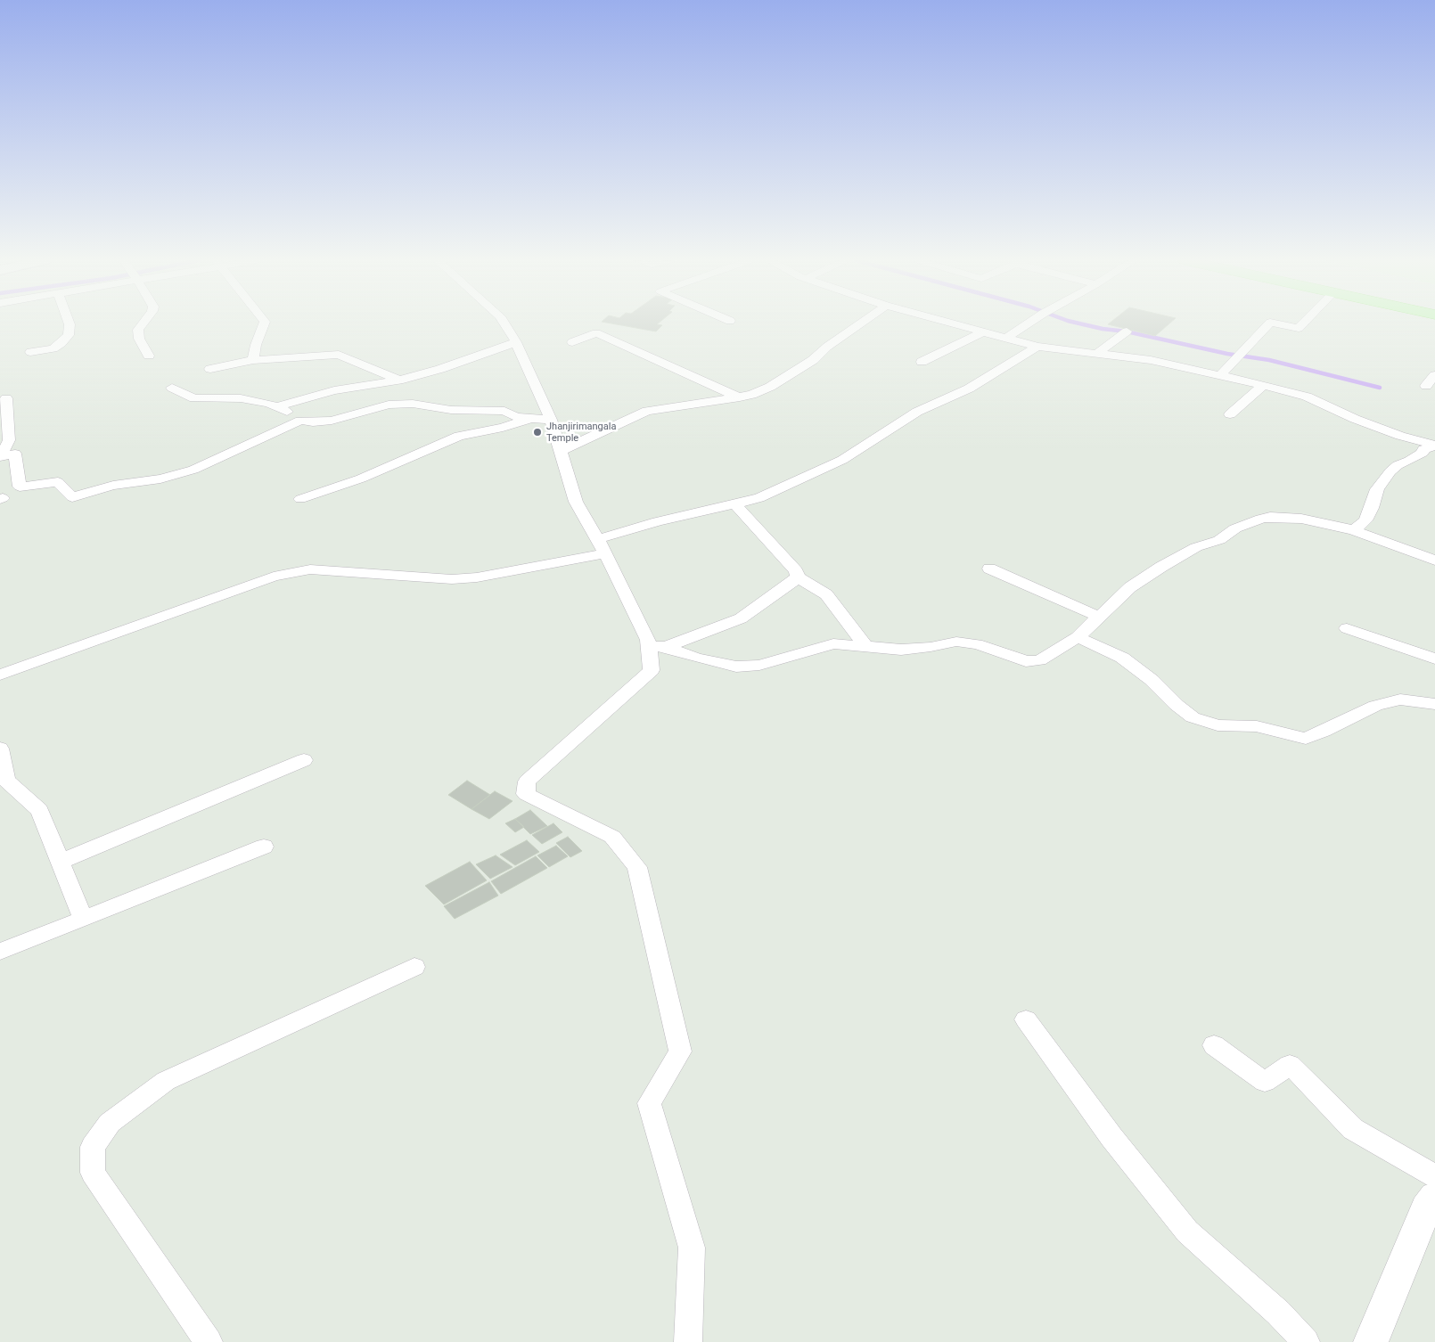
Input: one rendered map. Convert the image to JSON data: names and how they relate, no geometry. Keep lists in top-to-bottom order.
{
  "places": ["Jhanjirimangala Temple"]
}
